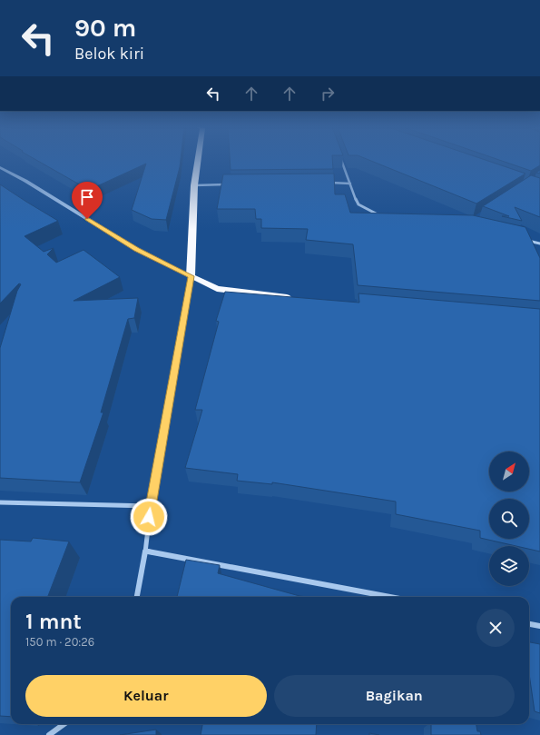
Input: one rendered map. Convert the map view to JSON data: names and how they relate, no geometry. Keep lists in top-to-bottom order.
{
  "north": "top right",
  "page": {
    "turn": ["90 m", "Belok kiri"],
    "heading": ["1 mnt", "150 m · 20:26"],
    "buttons": ["Keluar", "Bagikan"]
  }
}
